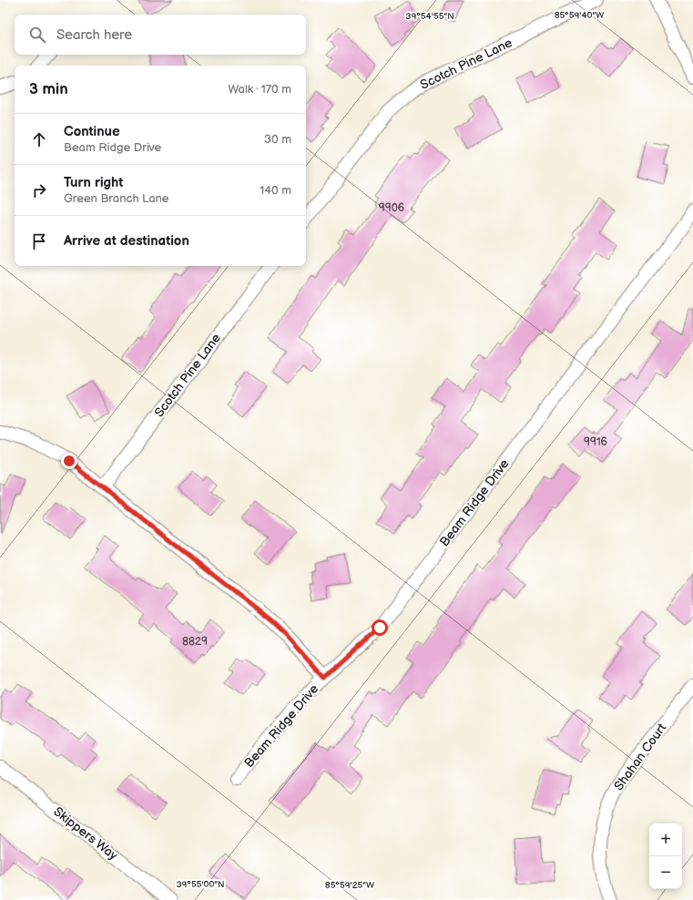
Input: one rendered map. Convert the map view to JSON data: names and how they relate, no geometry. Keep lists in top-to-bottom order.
{
  "streets": {
    "street": [
      "Scotch Pine Lane",
      "Beam Ridge Drive",
      "Shahan Court",
      "Skippers Way"
    ]
  },
  "house_numbers": ["9906", "9916", "8829"],
  "page": {
    "search": "Search here",
    "heading": ["3 min", "Walk · 170 m"],
    "list": [
      ["Continue", "Beam Ridge Drive", "30 m"],
      ["Turn right", "Green Branch Lane", "140 m"],
      "Arrive at destination"
    ],
    "map_buttons": ["+", "−"]
  },
  "coordinates": [
    "85°59'40\"W",
    "39°54'55\"N",
    "39°55'00\"N",
    "85°59'25\"W"
  ]
}
